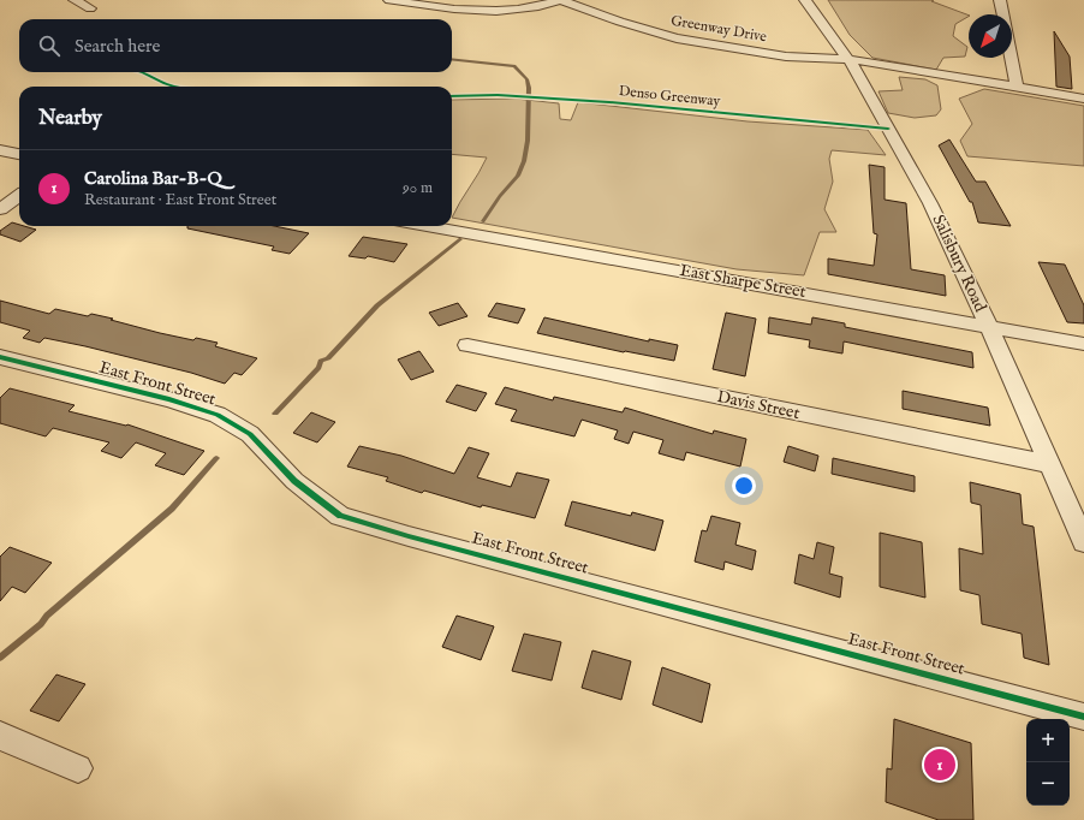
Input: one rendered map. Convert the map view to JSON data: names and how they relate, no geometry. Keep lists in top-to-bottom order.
{
  "streets": {
    "street": [
      "Greenway Drive",
      "Salisbury Road",
      "East Sharpe Street",
      "East Front Street",
      "Davis Street"
    ],
    "cycle path": ["Denso Greenway"]
  },
  "crossings": [
    ["Greenway Drive", "Salisbury Road"],
    ["Salisbury Road", "East Sharpe Street"],
    ["Salisbury Road", "Davis Street"]
  ],
  "north": "bottom left",
  "page": {
    "search": "Search here",
    "heading": "Nearby",
    "list": [
      {
        "mark": "1",
        "name": "Carolina Bar-B-Q",
        "note": "Restaurant · East Front Street",
        "value": "90 m"
      }
    ],
    "map_buttons": ["+", "−"],
    "pins": "1"
  }
}
